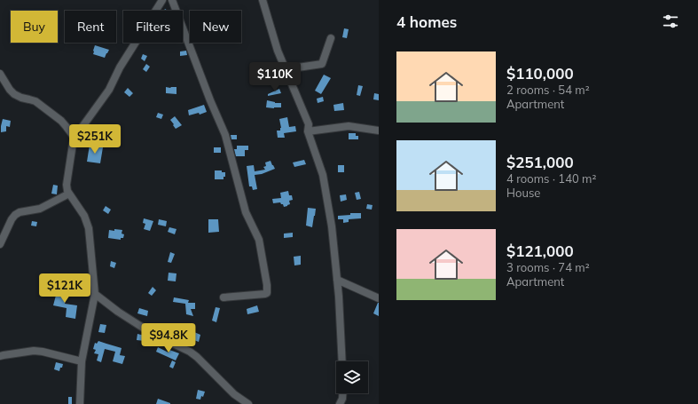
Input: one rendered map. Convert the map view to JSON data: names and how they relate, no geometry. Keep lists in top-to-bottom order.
{
  "page": {
    "heading": "4 homes",
    "chip": [
      "Buy",
      "Rent",
      "Filters",
      "New"
    ],
    "list": [
      {
        "name": "$110,000",
        "note": "2 rooms · 54 m² · Apartment"
      },
      {
        "name": "$251,000",
        "note": "4 rooms · 140 m² · House"
      },
      {
        "name": "$121,000",
        "note": "3 rooms · 74 m² · Apartment"
      }
    ],
    "price": [
      "$110K",
      "$251K",
      "$121K",
      "$94.8K"
    ]
  }
}
